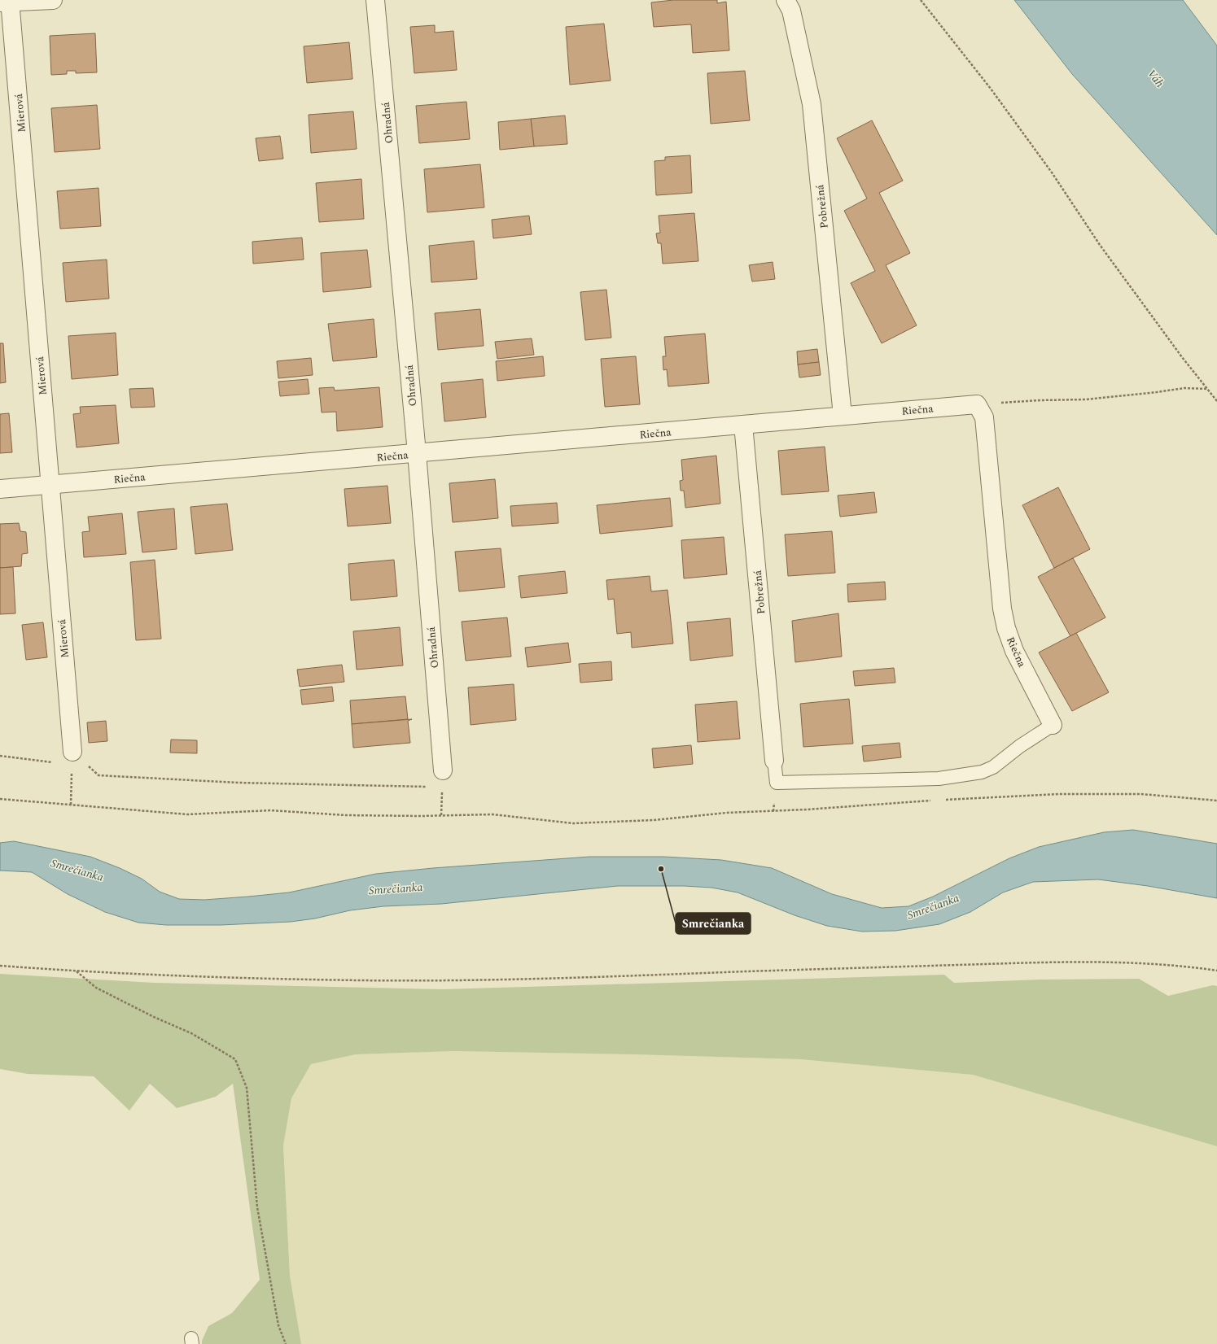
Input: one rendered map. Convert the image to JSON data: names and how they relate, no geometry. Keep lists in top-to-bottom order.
{
  "streets": {
    "street": [
      "Mierová",
      "Ohradná",
      "Pobrežná",
      "Riečna"
    ]
  },
  "crossings": [
    ["Mierová", "Riečna"],
    ["Ohradná", "Riečna"],
    ["Pobrežná", "Riečna"]
  ],
  "water": ["Váh", "Smrečianka"],
  "places": ["Smrečianka"]
}
